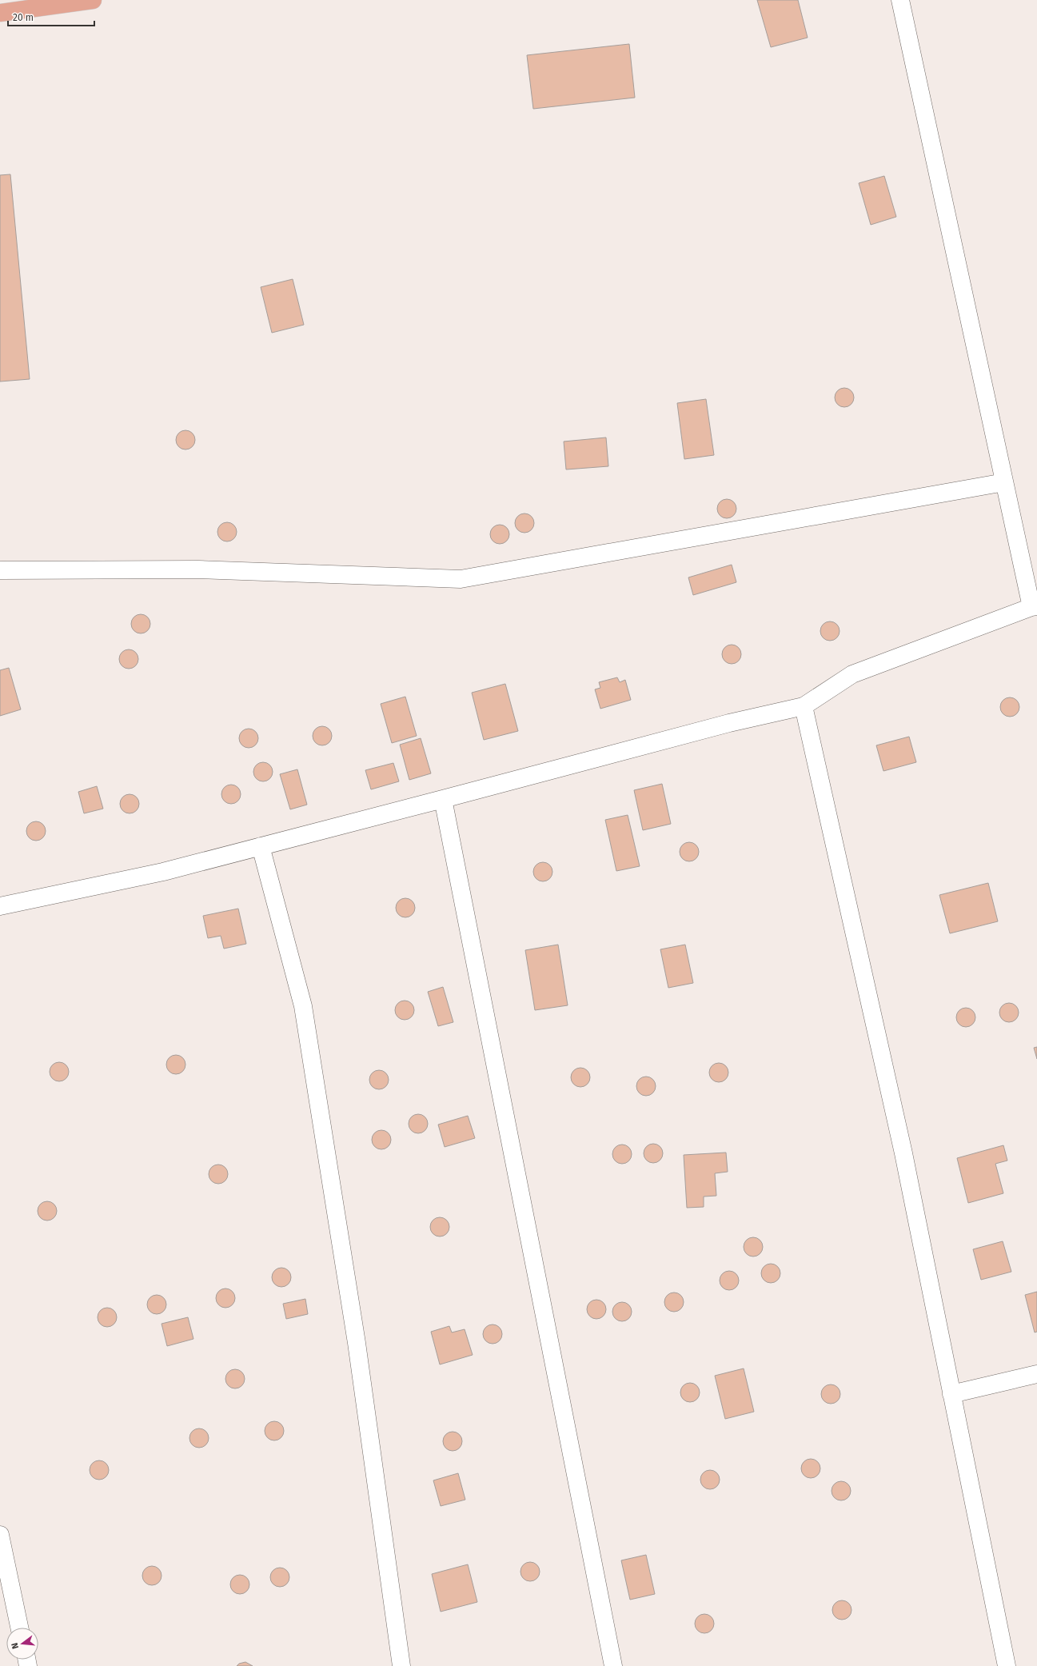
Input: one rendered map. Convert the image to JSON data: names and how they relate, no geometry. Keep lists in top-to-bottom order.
{
  "scale_bar": "20 m",
  "north": "left"
}
